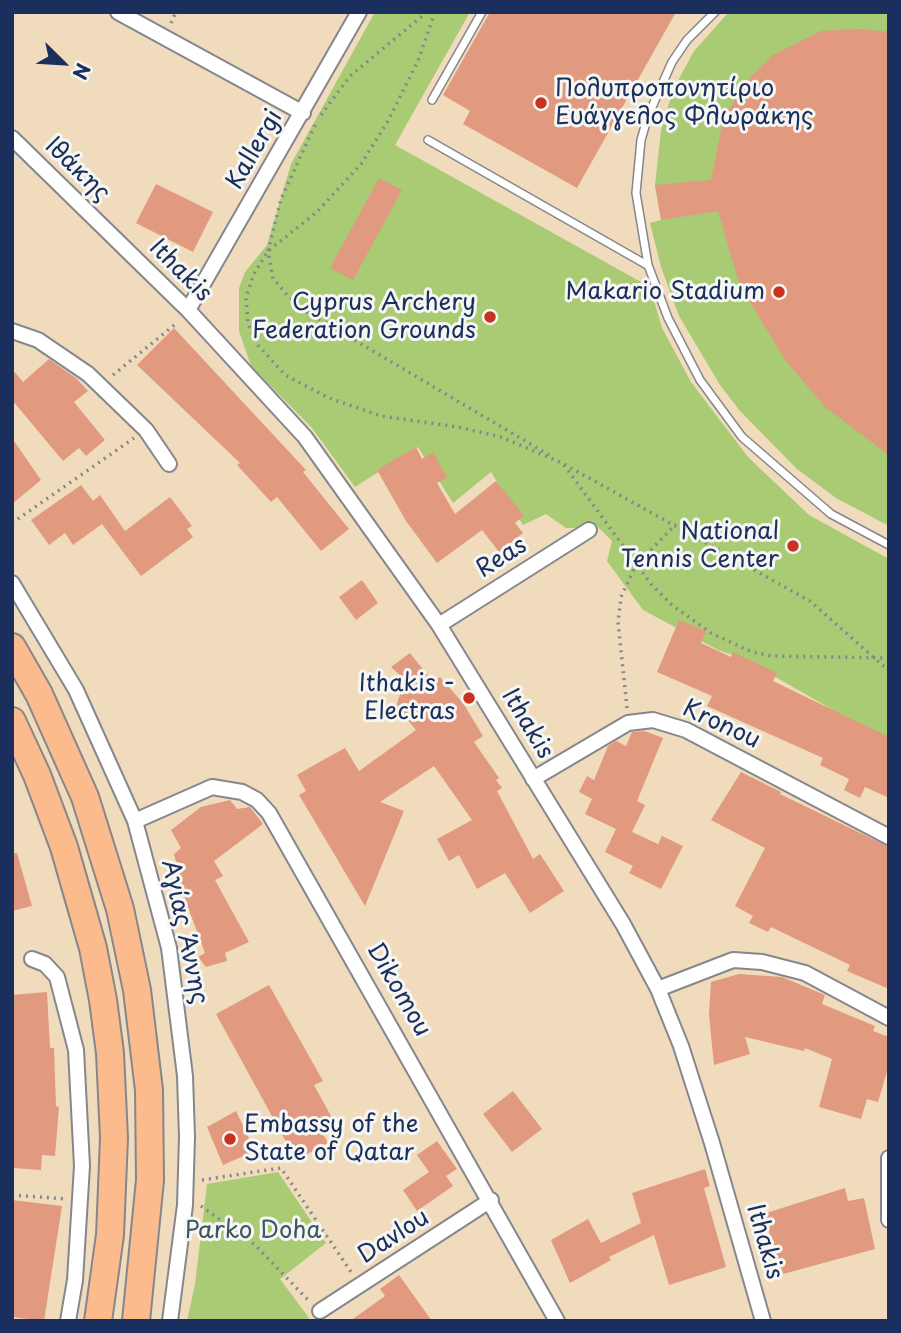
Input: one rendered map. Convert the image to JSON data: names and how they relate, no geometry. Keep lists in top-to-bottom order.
{
  "streets": {
    "street": [
      "Kallergi",
      "Ιθάκης",
      "Ithakis",
      "Reas",
      "Kronou",
      "Αγίας Άννης",
      "Dikomou",
      "Davlou"
    ]
  },
  "crossings": [
    ["Kallergi", "Ithakis"],
    ["Ιθάκης", "Ithakis"],
    ["Ithakis", "Reas"],
    ["Αγίας Άννης", "Dikomou"],
    ["Dikomou", "Davlou"]
  ],
  "parks": ["Parko Doha"],
  "places": [
    "Πολυπροπονητίριο Ευάγγελος Φλωράκης",
    "Makario Stadium",
    "Cyprus Archery Federation Grounds",
    "National Tennis Center",
    "Ithakis - Electras",
    "Embassy of the State of Qatar"
  ],
  "north": "bottom right"
}
